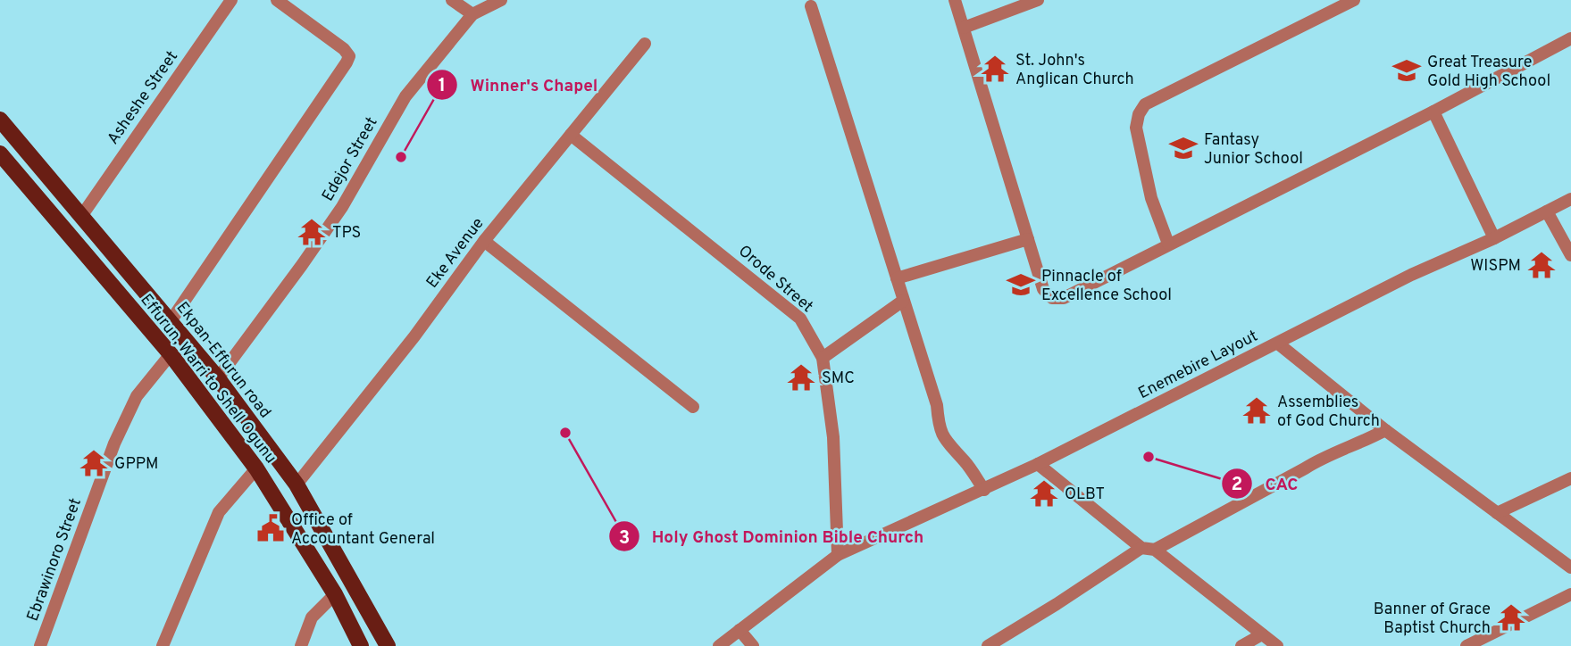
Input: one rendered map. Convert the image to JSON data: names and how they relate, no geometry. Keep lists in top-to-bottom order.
{
  "streets": {
    "main road": ["Ekpan-Effurun road", "Effurun, Warri to Shell Ogunu"],
    "street": [
      "Asheshe Street",
      "Edejor Street",
      "Eke Avenue",
      "Orode Street",
      "Enemebire Layout",
      "Ebrawinoro Street"
    ]
  },
  "crossings": [
    ["Asheshe Street", "Ekpan-Effurun road"],
    ["Edejor Street", "Ekpan-Effurun road"],
    ["Eke Avenue", "Orode Street"],
    ["Eke Avenue", "Ekpan-Effurun road"],
    ["Orode Street", "Enemebire Layout"],
    ["Effurun, Warri to Shell Ogunu", "Ebrawinoro Street"]
  ],
  "places": {
    "temple": [
      "St. John's Anglican Church",
      "TPS",
      "WISPM",
      "SMC",
      "Assemblies of God Church",
      "GPPM",
      "OLBT",
      "Banner of Grace Baptist Church"
    ],
    "school or university": ["Great Treasure Gold High School", "Fantasy Junior School", "Pinnacle of Excellence School"],
    "other": ["Winner's Chapel", "Holy Ghost Dominion Bible Church", "CAC"],
    "public building": ["Office of Accountant General"]
  }
}
